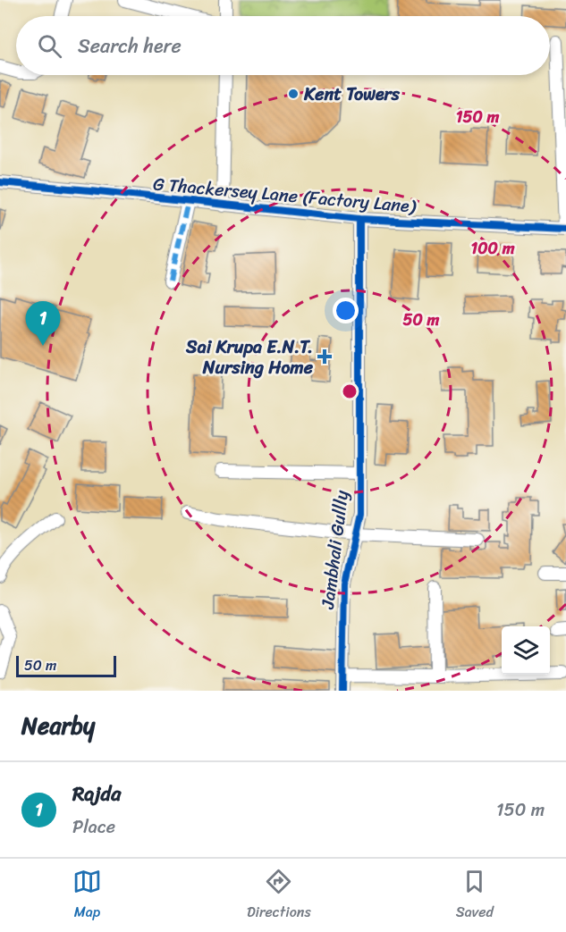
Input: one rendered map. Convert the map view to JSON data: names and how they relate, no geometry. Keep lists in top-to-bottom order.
{
  "streets": {
    "street": ["G Thackersey Lane (Factory Lane)", "Jambhali Gullly"]
  },
  "crossings": [
    ["G Thackersey Lane (Factory Lane)", "Jambhali Gullly"]
  ],
  "places": {
    "other": ["Kent Towers"],
    "health": ["Sai Krupa E.N.T. Nursing Home"]
  },
  "scale_bar": "50 m",
  "page": {
    "search": "Search here",
    "pins": "1",
    "scale": "50 m",
    "heading": "Nearby",
    "list": [
      {
        "mark": "1",
        "name": "Rajda",
        "note": "Place",
        "value": "150 m"
      }
    ],
    "nav": ["Map", "Directions", "Saved"]
  },
  "rings": ["150 m", "100 m", "50 m"]
}
